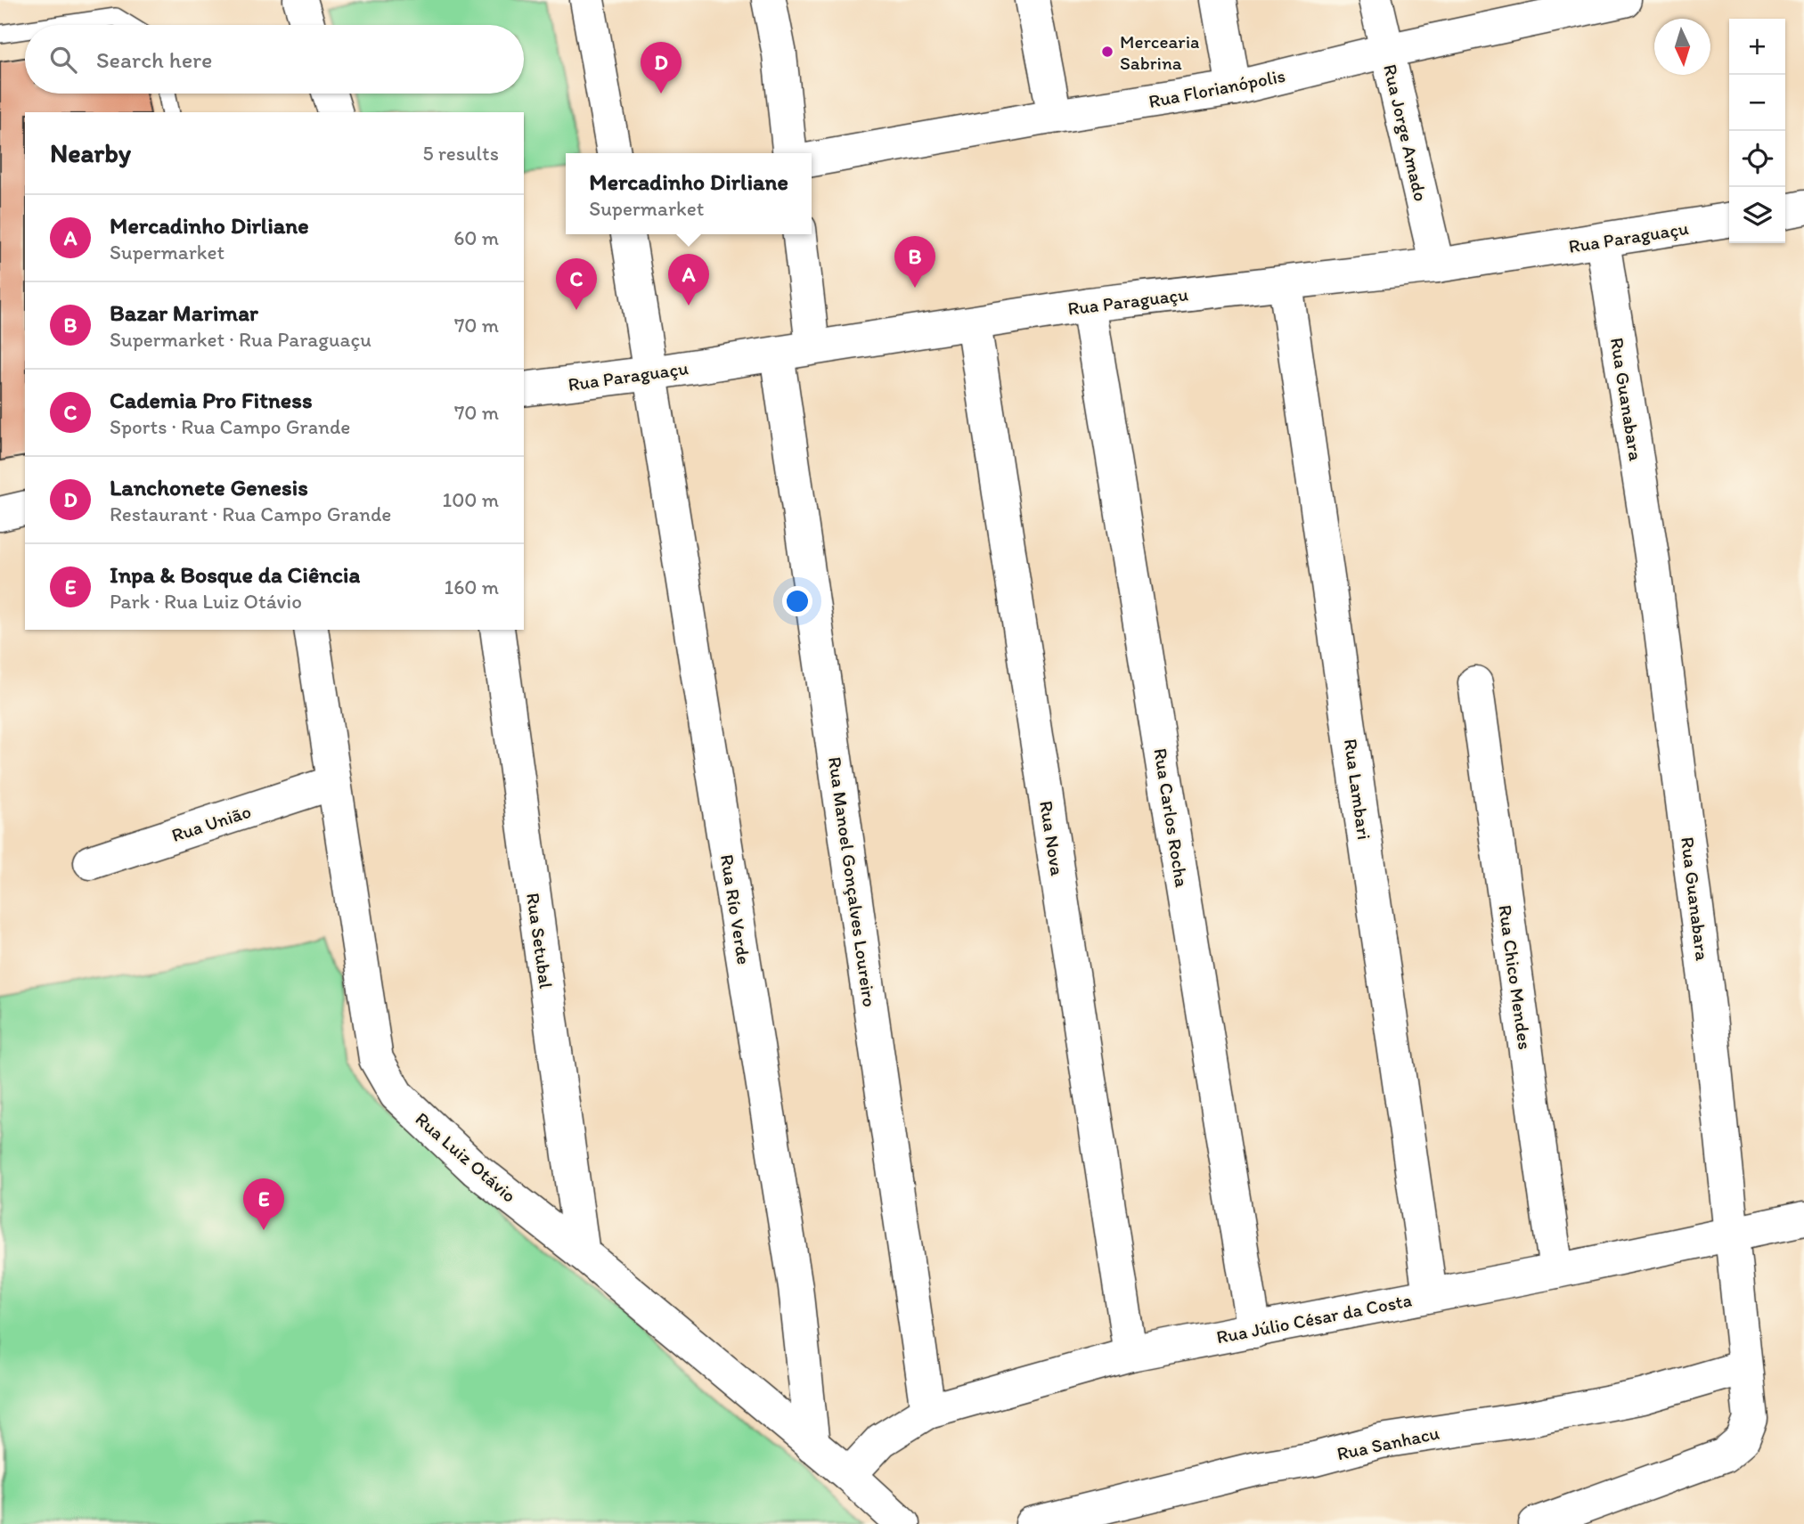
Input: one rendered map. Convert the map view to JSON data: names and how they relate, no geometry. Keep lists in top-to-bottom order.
{
  "streets": {
    "street": [
      "Rua Florianópolis",
      "Rua Jorge Amado",
      "Rua Paraguaçu",
      "Rua Guanabara",
      "Rua Lambari",
      "Rua Carlos Rocha",
      "Rua União",
      "Rua Nova",
      "Rua Manoel Gonçalves Loureiro",
      "Rua Río Verde",
      "Rua Setubal",
      "Rua Chico Mendes",
      "Rua Luiz Otávio",
      "Rua Júlio César da Costa",
      "Rua Sanhacu"
    ]
  },
  "crossings": [
    ["Rua Florianópolis", "Rua Jorge Amado"],
    ["Rua Jorge Amado", "Rua Paraguaçu"],
    ["Rua Paraguaçu", "Rua Guanabara"],
    ["Rua Paraguaçu", "Rua Lambari"],
    ["Rua Paraguaçu", "Rua Carlos Rocha"],
    ["Rua Paraguaçu", "Rua Nova"],
    ["Rua Paraguaçu", "Rua Manoel Gonçalves Loureiro"],
    ["Rua Paraguaçu", "Rua Río Verde"],
    ["Rua Guanabara", "Rua Júlio César da Costa"],
    ["Rua Guanabara", "Rua Sanhacu"],
    ["Rua Lambari", "Rua Júlio César da Costa"],
    ["Rua Carlos Rocha", "Rua Júlio César da Costa"],
    ["Rua União", "Rua Luiz Otávio"],
    ["Rua Nova", "Rua Júlio César da Costa"],
    ["Rua Manoel Gonçalves Loureiro", "Rua Júlio César da Costa"],
    ["Rua Río Verde", "Rua Luiz Otávio"],
    ["Rua Setubal", "Rua Luiz Otávio"],
    ["Rua Chico Mendes", "Rua Júlio César da Costa"],
    ["Rua Luiz Otávio", "Rua Júlio César da Costa"]
  ],
  "places": ["Mercearia Sabrina"],
  "north": "bottom",
  "page": {
    "map_buttons": ["+", "−"],
    "search": "Search here",
    "pins": [
      "D",
      "B",
      "A",
      "C",
      "E"
    ],
    "heading": ["Nearby", "5 results"],
    "popup": ["Mercadinho Dirliane", "Supermarket"],
    "list": [
      {
        "mark": "A",
        "name": "Mercadinho Dirliane",
        "note": "Supermarket",
        "value": "60 m"
      },
      {
        "mark": "B",
        "name": "Bazar Marimar",
        "note": "Supermarket · Rua Paraguaçu",
        "value": "70 m"
      },
      {
        "mark": "C",
        "name": "Cademia Pro Fitness",
        "note": "Sports · Rua Campo Grande",
        "value": "70 m"
      },
      {
        "mark": "D",
        "name": "Lanchonete Genesis",
        "note": "Restaurant · Rua Campo Grande",
        "value": "100 m"
      },
      {
        "mark": "E",
        "name": "Inpa & Bosque da Ciência",
        "note": "Park · Rua Luiz Otávio",
        "value": "160 m"
      }
    ]
  }
}
